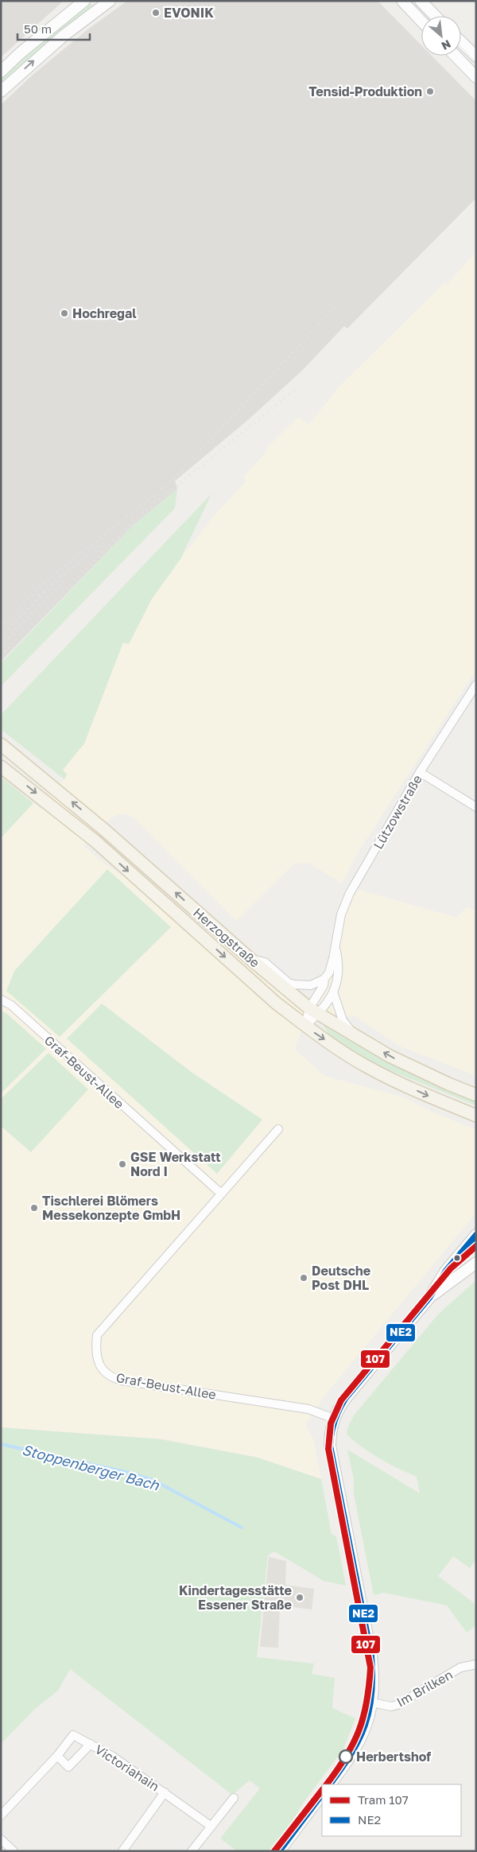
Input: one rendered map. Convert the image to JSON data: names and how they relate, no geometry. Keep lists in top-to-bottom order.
{
  "streets": {
    "main road": ["Herzogstraße"],
    "street": [
      "Lützowstraße",
      "Graf-Beust-Allee",
      "Im Brilken",
      "Victoriahain"
    ]
  },
  "crossings": [
    ["Lützowstraße", "Herzogstraße"]
  ],
  "water": ["Stoppenberger Bach"],
  "places": [
    "EVONIK",
    "Tensid-Produktion",
    "Hochregal",
    "GSE Werkstatt Nord I",
    "Tischlerei Blömers Messekonzepte GmbH",
    "Deutsche Post DHL",
    "Kindertagesstätte Essener Straße",
    "Herbertshof"
  ],
  "lines": ["transit line NE2", "tram line 107"],
  "legend": ["Tram 107", "NE2"],
  "scale_bar": "50 m",
  "north": "bottom right"
}
